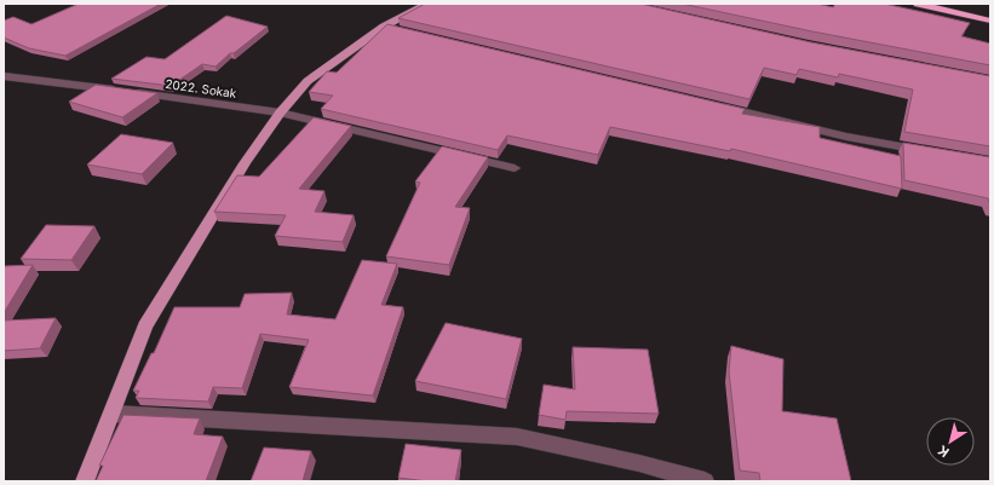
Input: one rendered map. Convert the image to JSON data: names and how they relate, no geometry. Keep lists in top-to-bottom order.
{
  "streets": {
    "street": ["2022. Sokak"]
  },
  "north": "bottom left"
}
